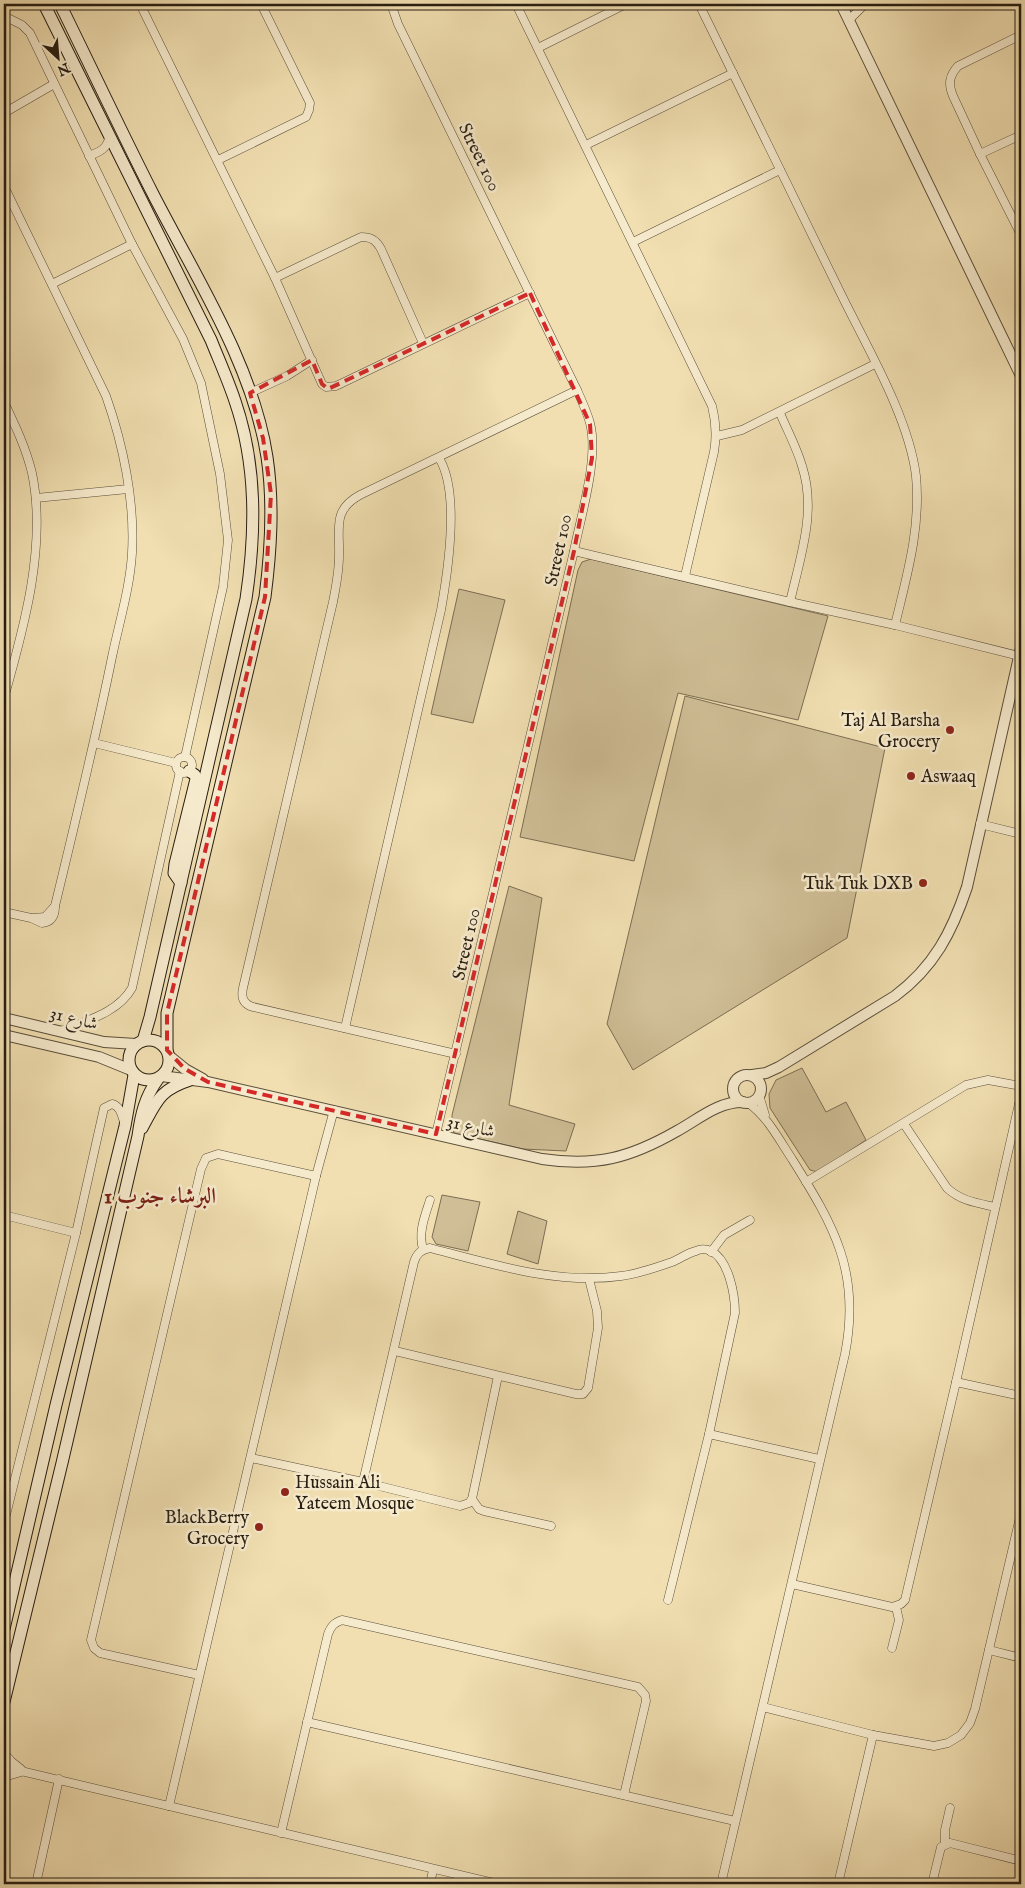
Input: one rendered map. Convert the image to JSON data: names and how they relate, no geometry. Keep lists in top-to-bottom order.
{
  "streets": {
    "street": ["Street 100", "شارع 31"]
  },
  "crossings": [
    ["Street 100", "شارع 31"]
  ],
  "districts": ["البرشاء جنوب 1"],
  "places": [
    "Taj Al Barsha Grocery",
    "Aswaaq",
    "Tuk Tuk DXB",
    "Hussain Ali Yateem Mosque",
    "BlackBerry Grocery"
  ],
  "north": "bottom right"
}
